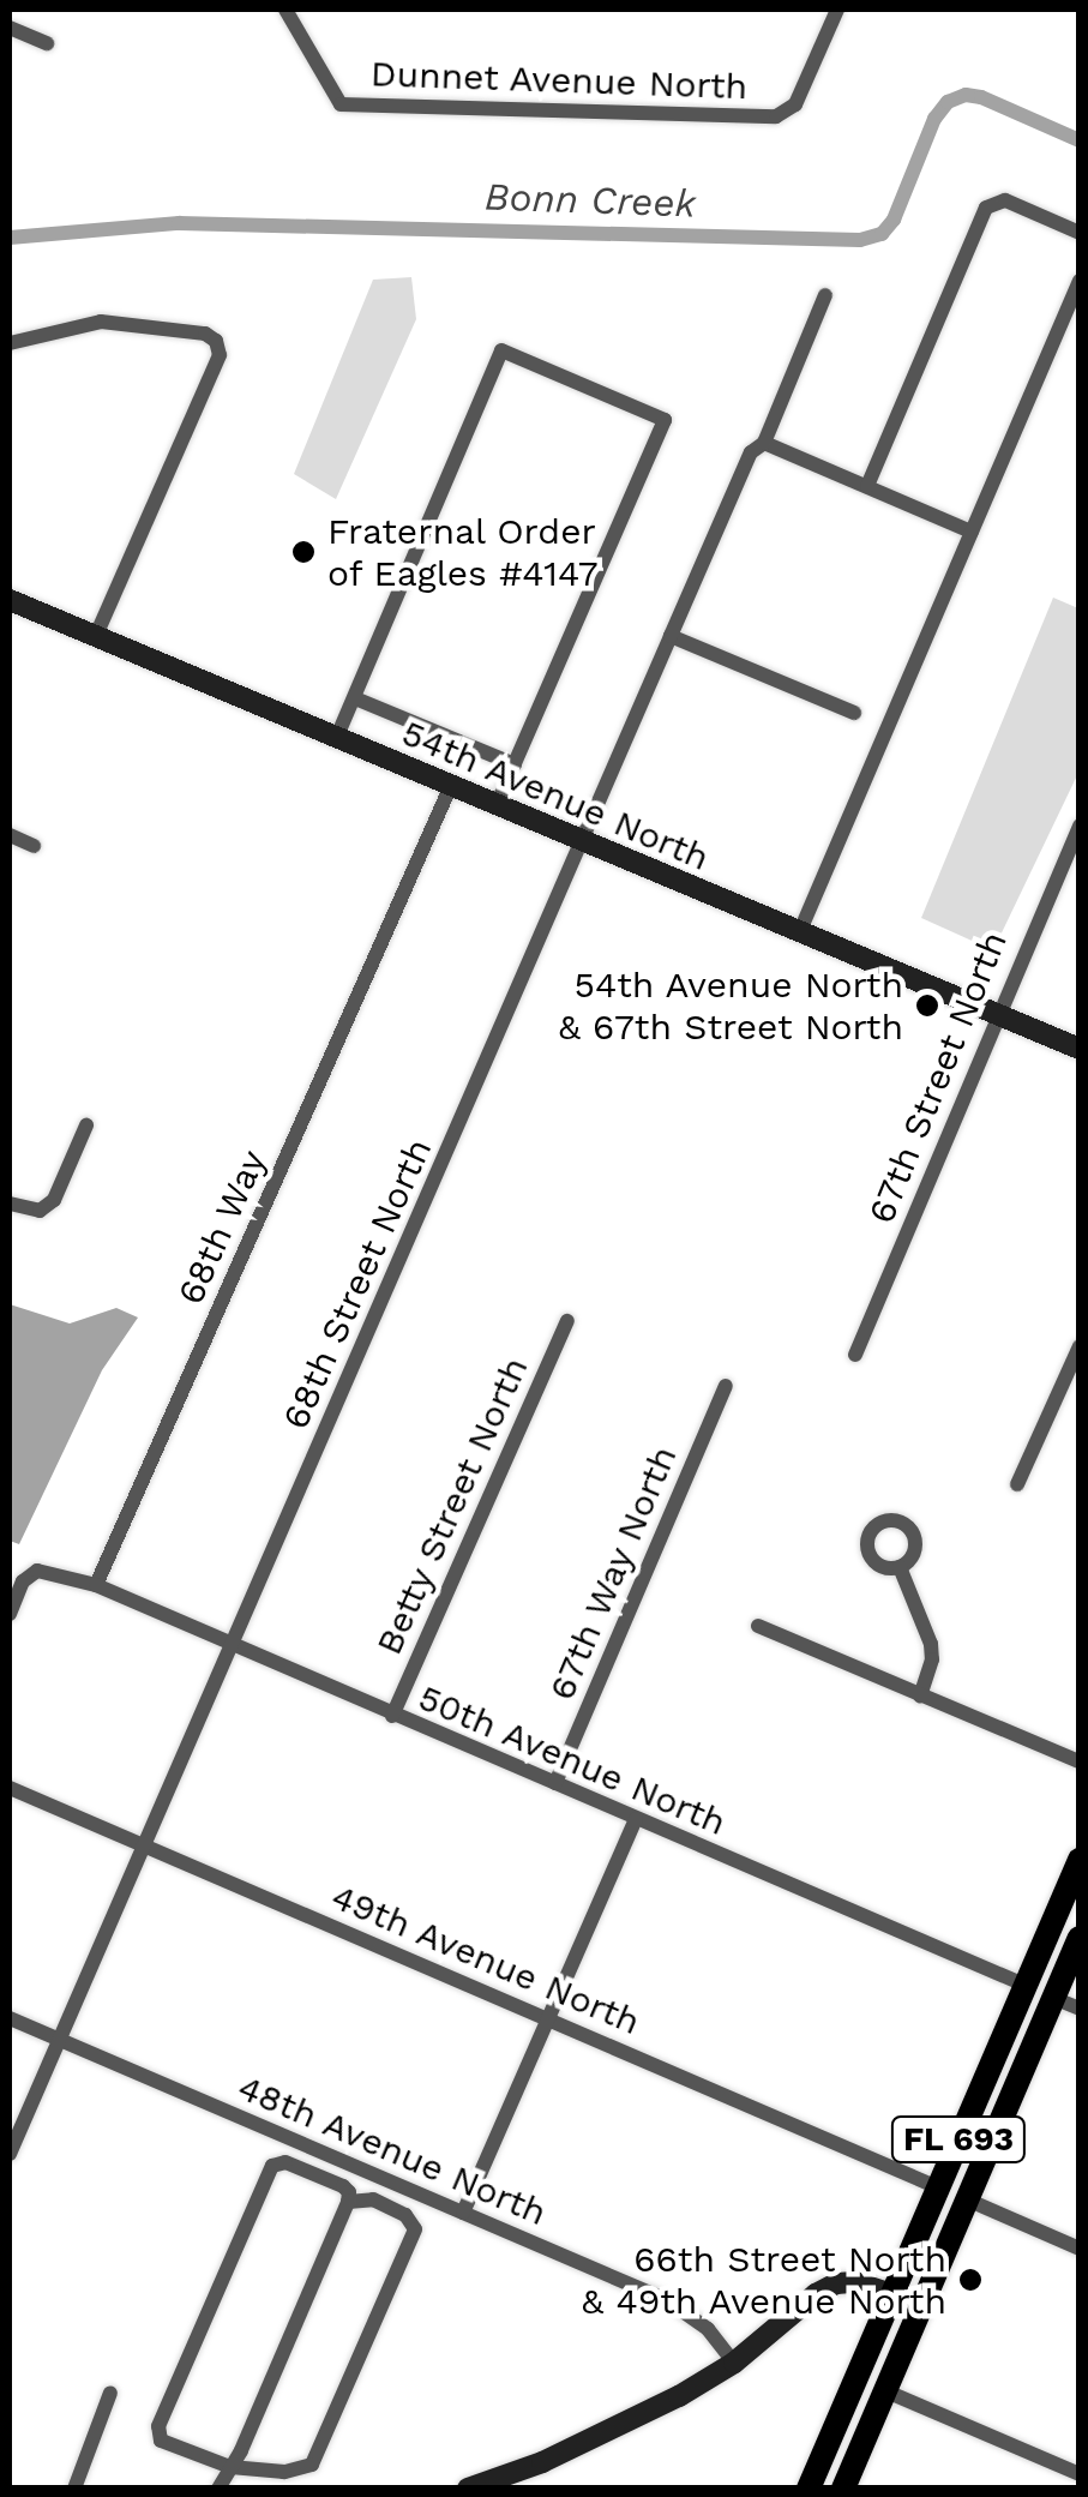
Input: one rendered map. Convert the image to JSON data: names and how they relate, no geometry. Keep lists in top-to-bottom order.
{
  "streets": {
    "main road": ["54th Avenue North", "FL 693"],
    "street": [
      "Dunnet Avenue North",
      "67th Street North",
      "68th Way",
      "68th Street North",
      "Betty Street North",
      "67th Way North",
      "50th Avenue North",
      "49th Avenue North",
      "48th Avenue North"
    ]
  },
  "crossings": [
    ["54th Avenue North", "67th Street North"],
    ["54th Avenue North", "68th Way"],
    ["54th Avenue North", "68th Street North"],
    ["68th Way", "50th Avenue North"],
    ["68th Street North", "50th Avenue North"],
    ["68th Street North", "49th Avenue North"],
    ["68th Street North", "48th Avenue North"],
    ["Betty Street North", "50th Avenue North"],
    ["67th Way North", "50th Avenue North"],
    ["50th Avenue North", "FL 693"],
    ["49th Avenue North", "FL 693"]
  ],
  "water": ["Bonn Creek"],
  "places": ["Fraternal Order of Eagles #4147", "54th Avenue North & 67th Street North", "66th Street North & 49th Avenue North"]
}
